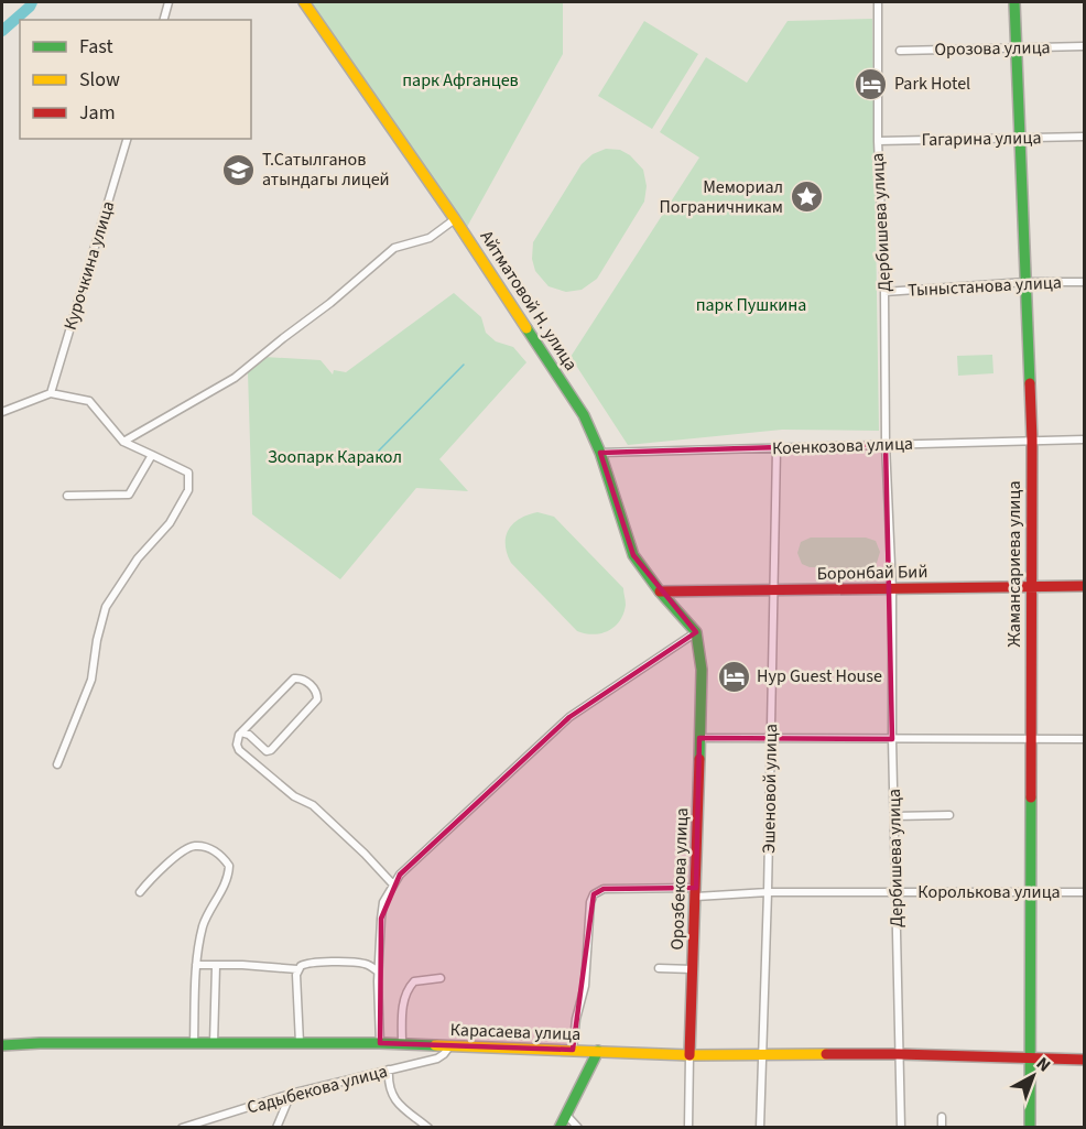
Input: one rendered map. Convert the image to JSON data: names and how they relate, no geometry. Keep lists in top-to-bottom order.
{
  "streets": {
    "main road": [
      "Айтматовой Н. улица",
      "Жамансариева улица",
      "Боронбай Бий",
      "Орозбекова улица",
      "Карасаева улица"
    ],
    "street": [
      "Орозова улица",
      "Гагарина улица",
      "Дербишева улица",
      "Курочкина улица",
      "Тыныстанова улица",
      "Коенкозова улица",
      "Эшеновой улица",
      "Королькова улица",
      "Садыбекова улица"
    ]
  },
  "crossings": [
    ["Орозова улица", "Жамансариева улица"],
    ["Гагарина улица", "Дербишева улица"],
    ["Гагарина улица", "Жамансариева улица"],
    ["Дербишева улица", "Тыныстанова улица"],
    ["Дербишева улица", "Коенкозова улица"],
    ["Дербишева улица", "Боронбай Бий"],
    ["Дербишева улица", "Королькова улица"],
    ["Дербишева улица", "Карасаева улица"],
    ["Тыныстанова улица", "Жамансариева улица"],
    ["Айтматовой Н. улица", "Коенкозова улица"],
    ["Айтматовой Н. улица", "Боронбай Бий"],
    ["Айтматовой Н. улица", "Орозбекова улица"],
    ["Коенкозова улица", "Жамансариева улица"],
    ["Коенкозова улица", "Эшеновой улица"],
    ["Жамансариева улица", "Боронбай Бий"],
    ["Жамансариева улица", "Королькова улица"],
    ["Жамансариева улица", "Карасаева улица"],
    ["Боронбай Бий", "Эшеновой улица"],
    ["Эшеновой улица", "Королькова улица"],
    ["Эшеновой улица", "Карасаева улица"],
    ["Орозбекова улица", "Королькова улица"],
    ["Орозбекова улица", "Карасаева улица"],
    ["Королькова улица", "Карасаева улица"],
    ["Карасаева улица", "Садыбекова улица"]
  ],
  "parks": ["парк Афганцев", "парк Пушкина", "Зоопарк Каракол"],
  "places": {
    "hotel": ["Park Hotel", "Нур Guest House"],
    "school or university": ["Т.Сатылганов атындагы лицей"],
    "place": ["Мемориал Пограничникам"]
  },
  "legend": ["Fast", "Slow", "Jam"],
  "north": "top right"
}
